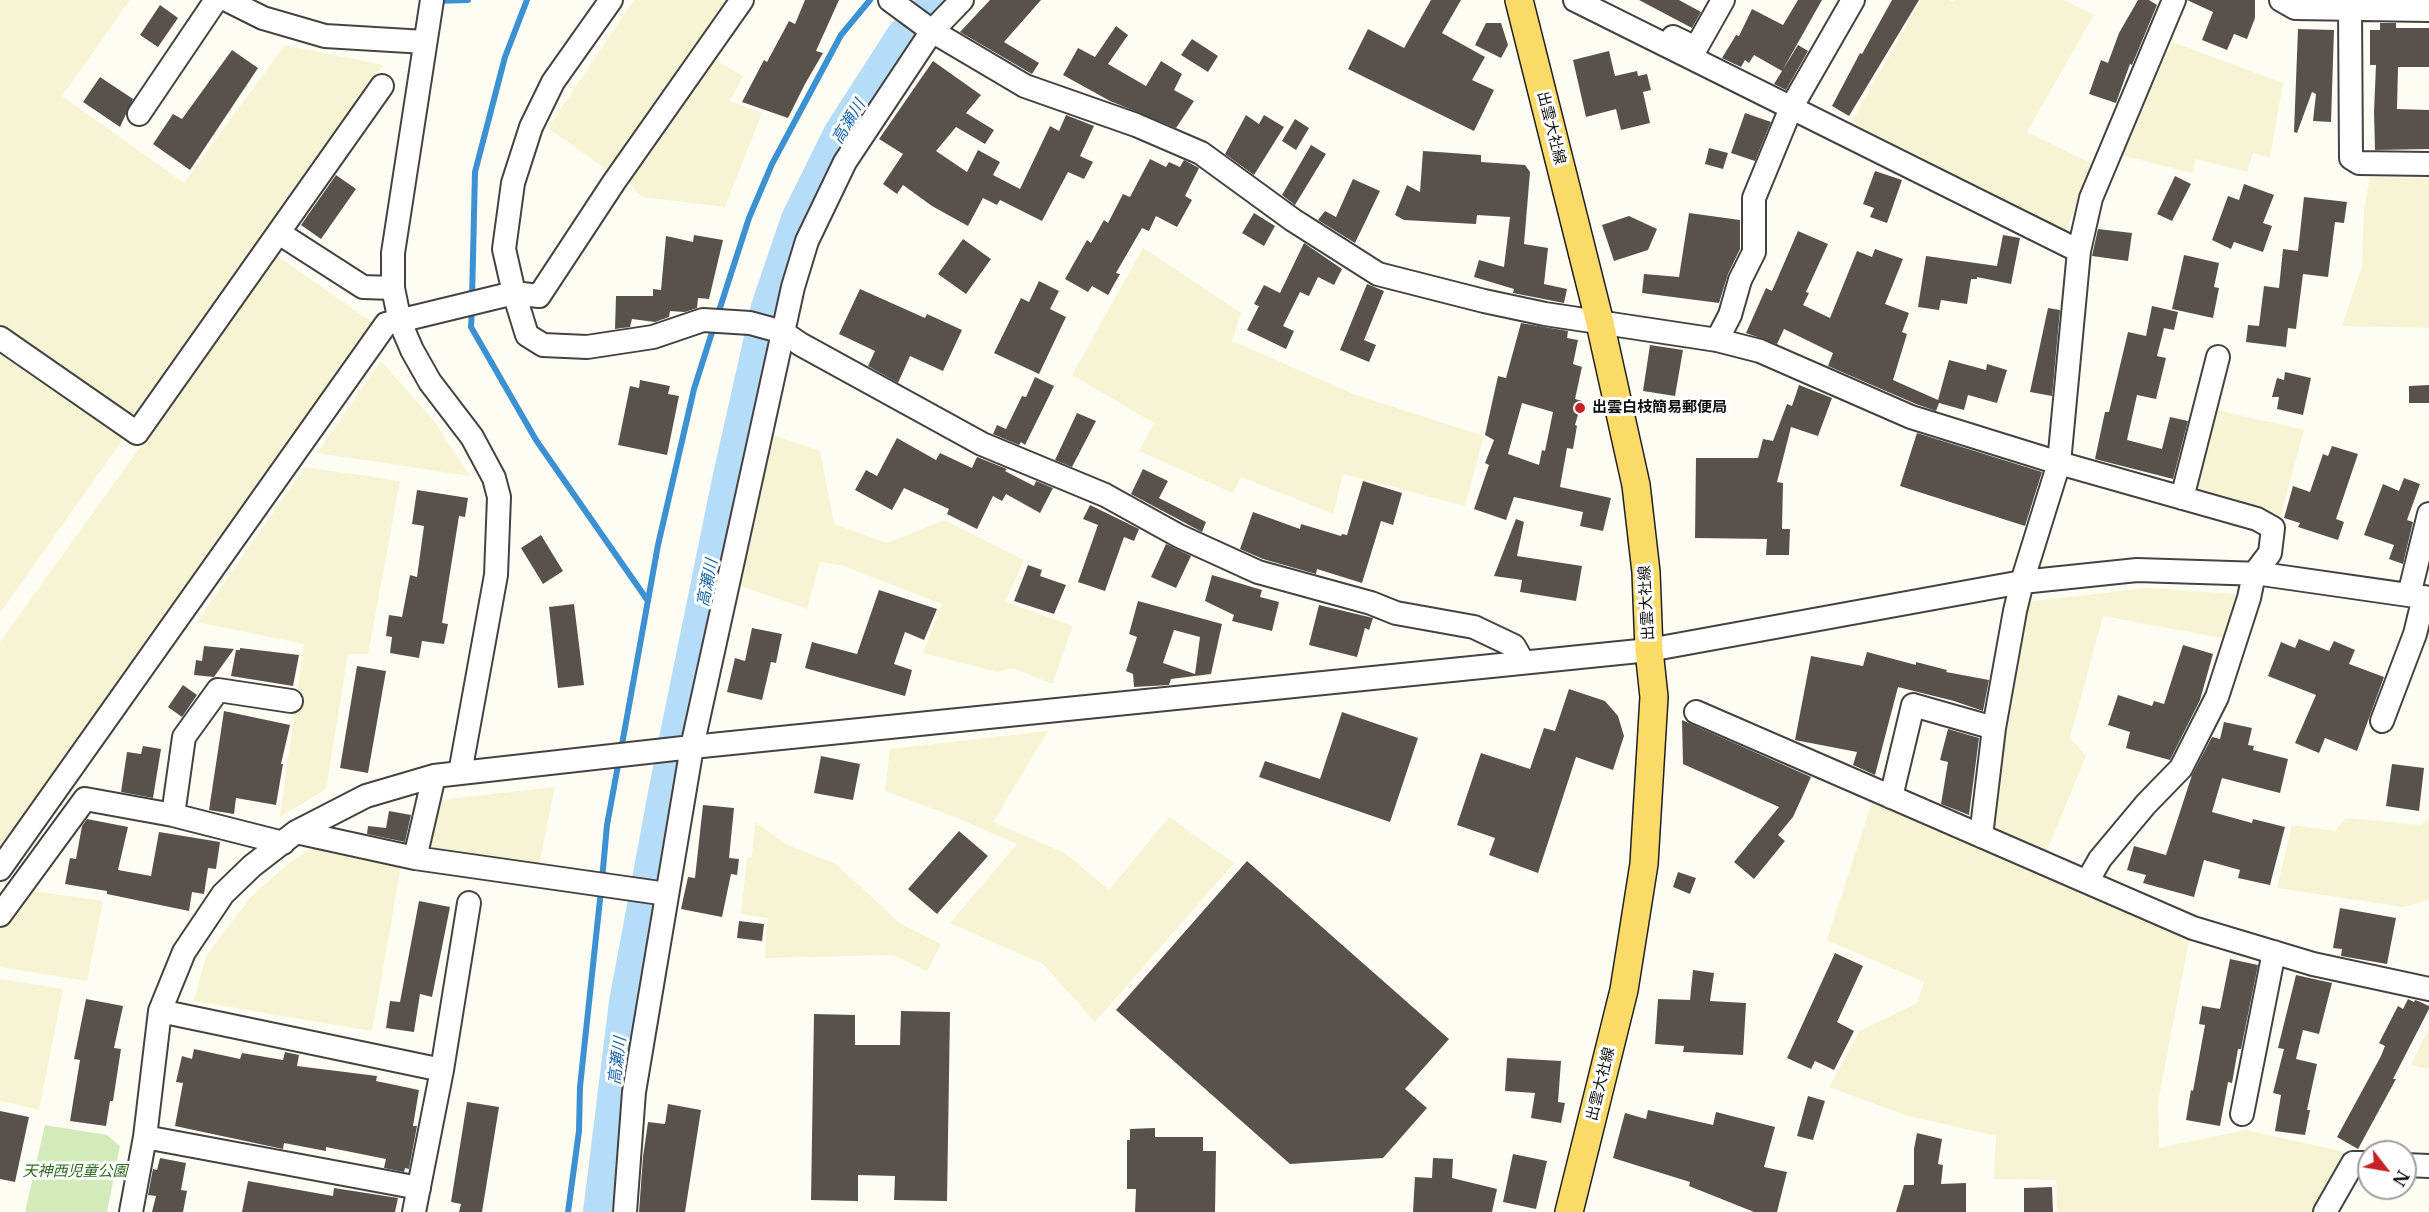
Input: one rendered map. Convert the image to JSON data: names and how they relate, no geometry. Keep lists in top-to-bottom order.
{
  "streets": {
    "main road": ["出雲大社線"]
  },
  "water": ["高瀬川"],
  "parks": ["天神西児童公園"],
  "places": ["出雲白枝簡易郵便局"],
  "north": "bottom right"
}
